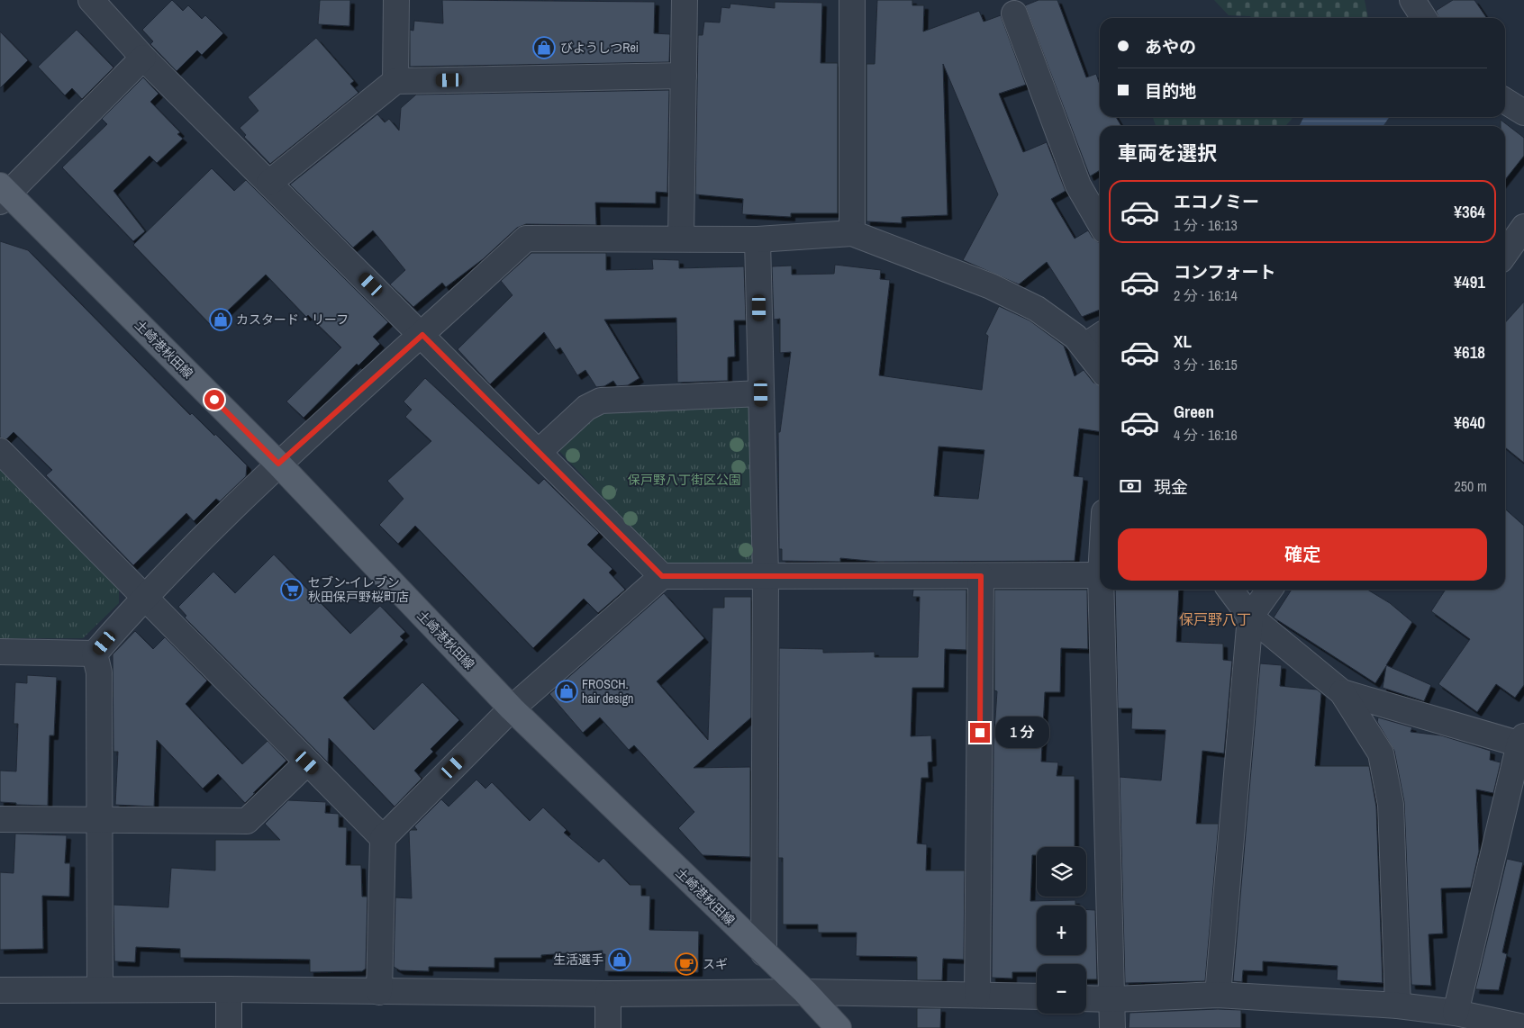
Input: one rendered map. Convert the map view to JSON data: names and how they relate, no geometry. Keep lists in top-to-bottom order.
{
  "streets": {
    "main road": ["土崎港秋田線"]
  },
  "districts": ["保戸野八丁"],
  "parks": ["保戸野八丁街区公園"],
  "places": {
    "shop": [
      "びようしつRei",
      "カスタード・リーフ",
      "FROSCH. hair design",
      "生活選手"
    ],
    "supermarket": ["セブン-イレブン 秋田保戸野桜町店"],
    "cafe": ["スギ"]
  },
  "page": {
    "banner": ["あやの", "目的地"],
    "heading": "車両を選択",
    "list": [
      {
        "name": "エコノミー",
        "note": "1 分 · 16:13",
        "value": "¥364"
      },
      {
        "name": "コンフォート",
        "note": "2 分 · 16:14",
        "value": "¥491"
      },
      {
        "name": "XL",
        "note": "3 分 · 16:15",
        "value": "¥618"
      },
      {
        "name": "Green",
        "note": "4 分 · 16:16",
        "value": "¥640"
      }
    ],
    "pay": ["現金", "250 m"],
    "buttons": "確定",
    "bubble": "1 分",
    "map_buttons": ["+", "−"]
  }
}
